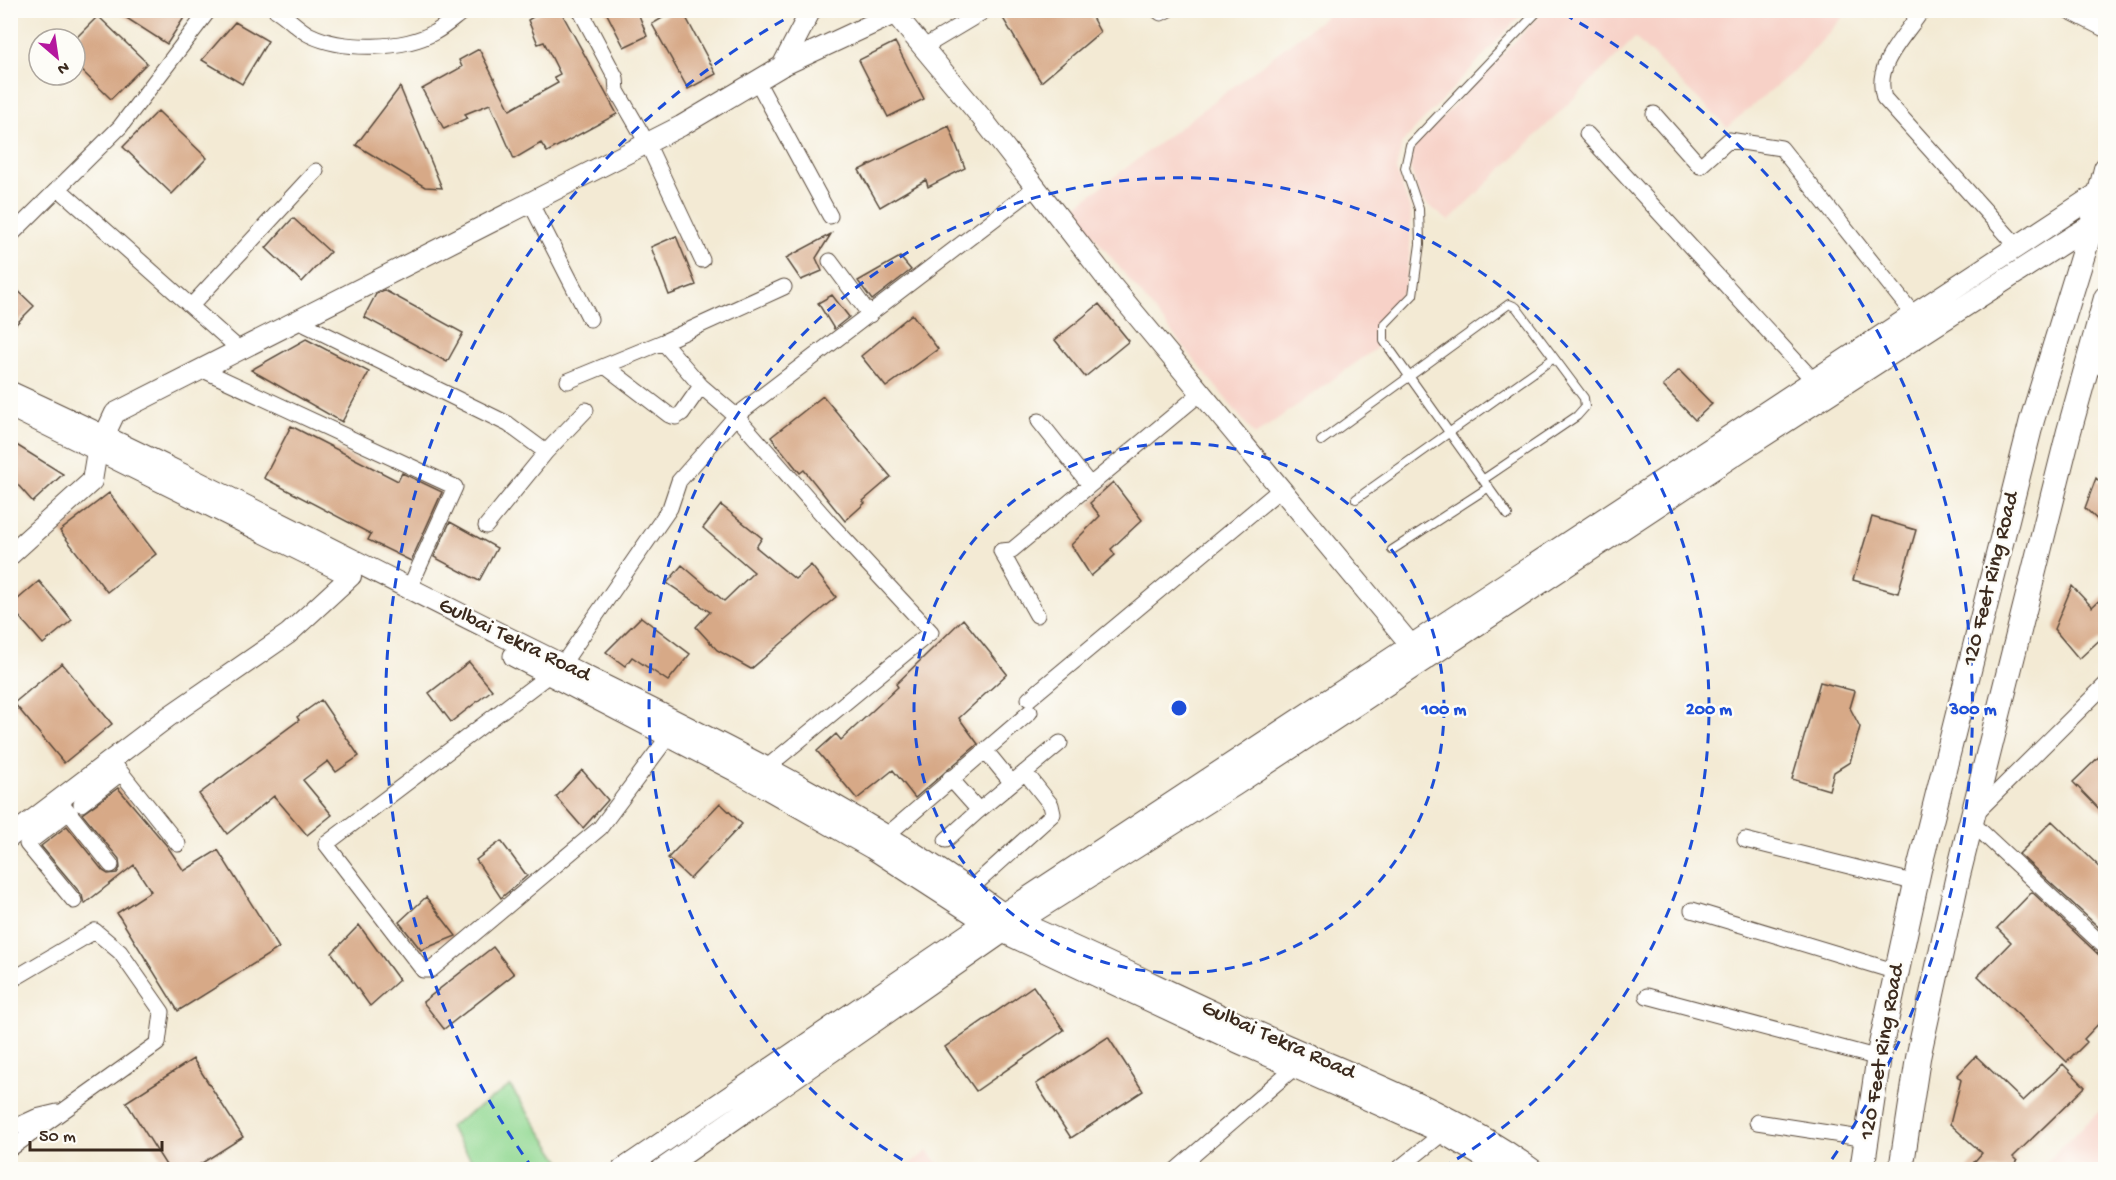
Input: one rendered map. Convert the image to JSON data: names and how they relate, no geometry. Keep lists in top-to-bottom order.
{
  "streets": {
    "main road": ["120 Feet Ring Road", "Gulbai Tekra Road"]
  },
  "scale_bar": "50 m",
  "north": "bottom right",
  "rings": ["100 m", "200 m", "300 m"]
}
